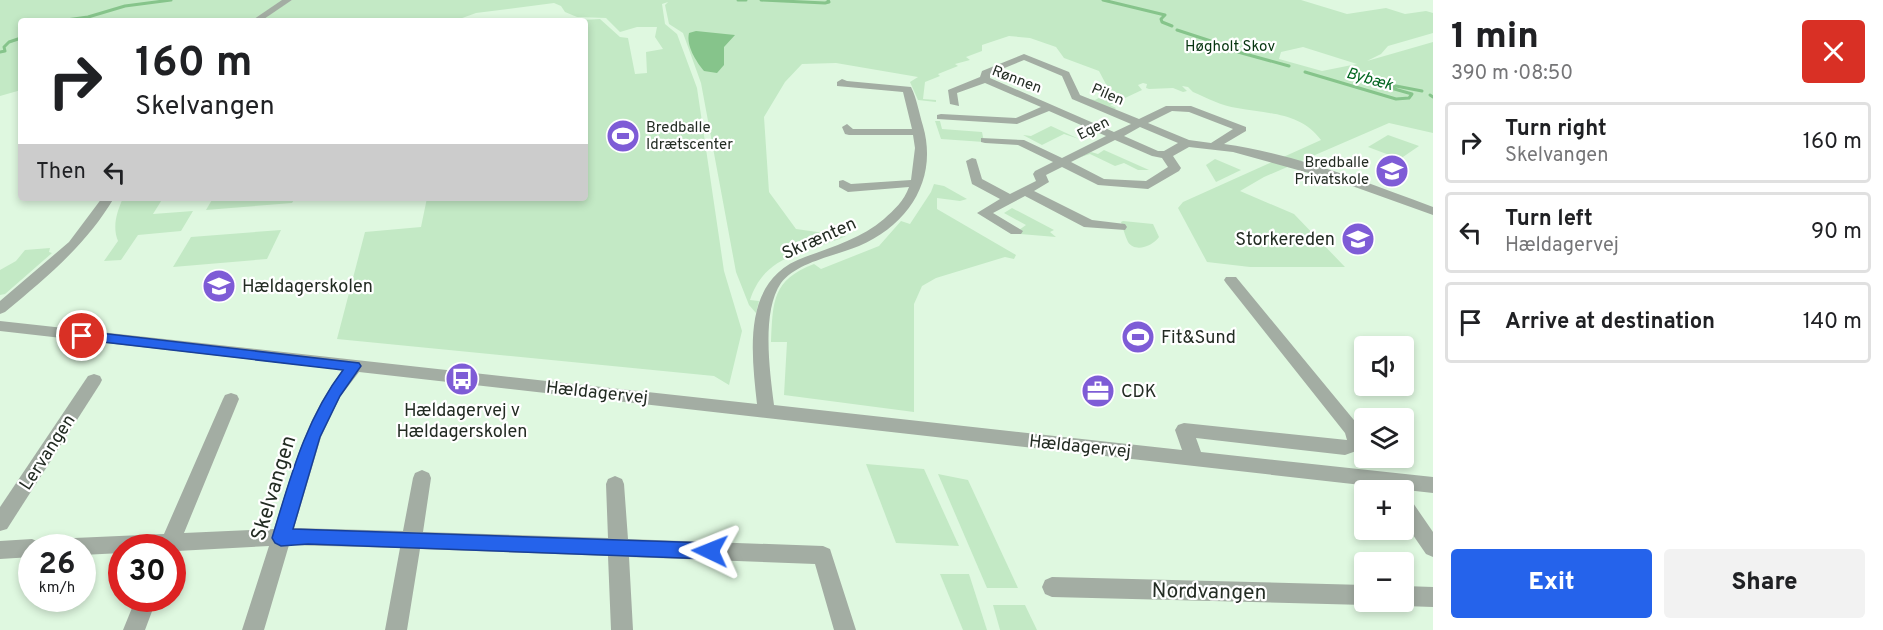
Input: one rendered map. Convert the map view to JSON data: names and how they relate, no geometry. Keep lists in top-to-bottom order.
{
  "streets": {
    "street": [
      "Rønnen",
      "Pilen",
      "Egen",
      "Skrænten",
      "Hældagervej",
      "Lervangen",
      "Skelvangen",
      "Nordvangen"
    ]
  },
  "crossings": [
    ["Rønnen", "Pilen"],
    ["Rønnen", "Egen"],
    ["Pilen", "Egen"],
    ["Skrænten", "Hældagervej"],
    ["Hældagervej", "Skelvangen"]
  ],
  "water": ["Bybæk"],
  "parks": ["Høgholt Skov"],
  "places": {
    "sports": ["Bredballe Idrætscenter", "Fit&Sund"],
    "school or university": ["Bredballe Privatskole", "Storkereden", "Hældagerskolen"],
    "bus stop": ["Hældagervej v Hældagerskolen"],
    "office": ["CDK"]
  },
  "page": {
    "heading": ["1 min", "390 m · 08:50"],
    "turn": ["160 m", "Skelvangen"],
    "list": [
      {
        "name": "Turn right",
        "note": "Skelvangen",
        "value": "160 m"
      },
      {
        "name": "Turn left",
        "note": "Hældagervej",
        "value": "90 m"
      },
      {
        "name": "Arrive at destination",
        "value": "140 m"
      }
    ],
    "then": "Then",
    "map_buttons": ["+", "−"],
    "speed": "26 km/h",
    "limit": "30",
    "buttons": ["Exit", "Share"]
  }
}
